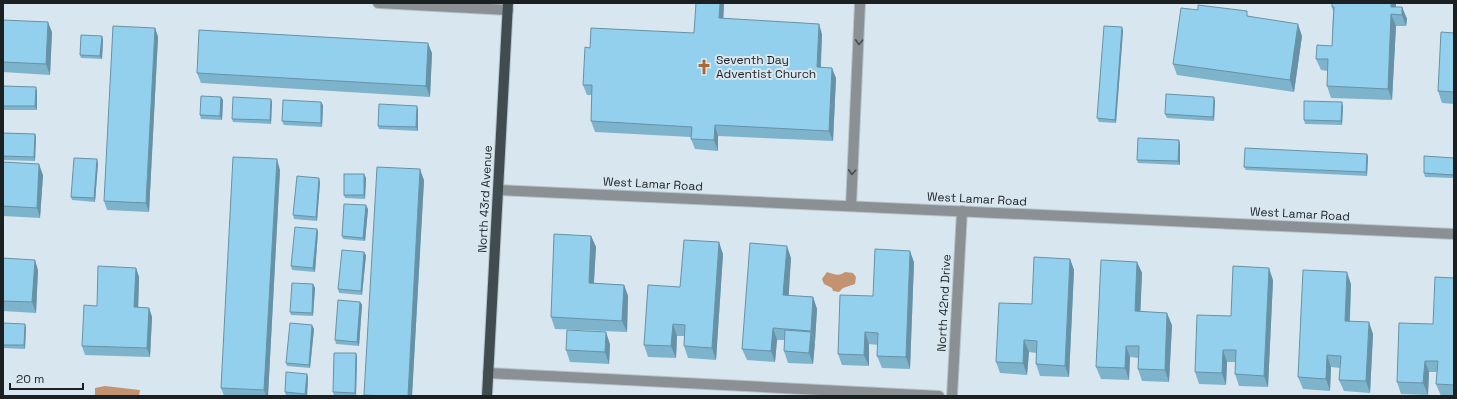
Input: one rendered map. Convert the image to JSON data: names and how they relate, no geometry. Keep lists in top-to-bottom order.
{
  "streets": {
    "main road": ["North 43rd Avenue"],
    "street": ["West Lamar Road", "North 42nd Drive"]
  },
  "crossings": [
    ["West Lamar Road", "North 43rd Avenue"],
    ["West Lamar Road", "North 42nd Drive"]
  ],
  "places": {
    "church": ["Seventh Day Adventist Church"]
  },
  "scale_bar": "20 m"
}
